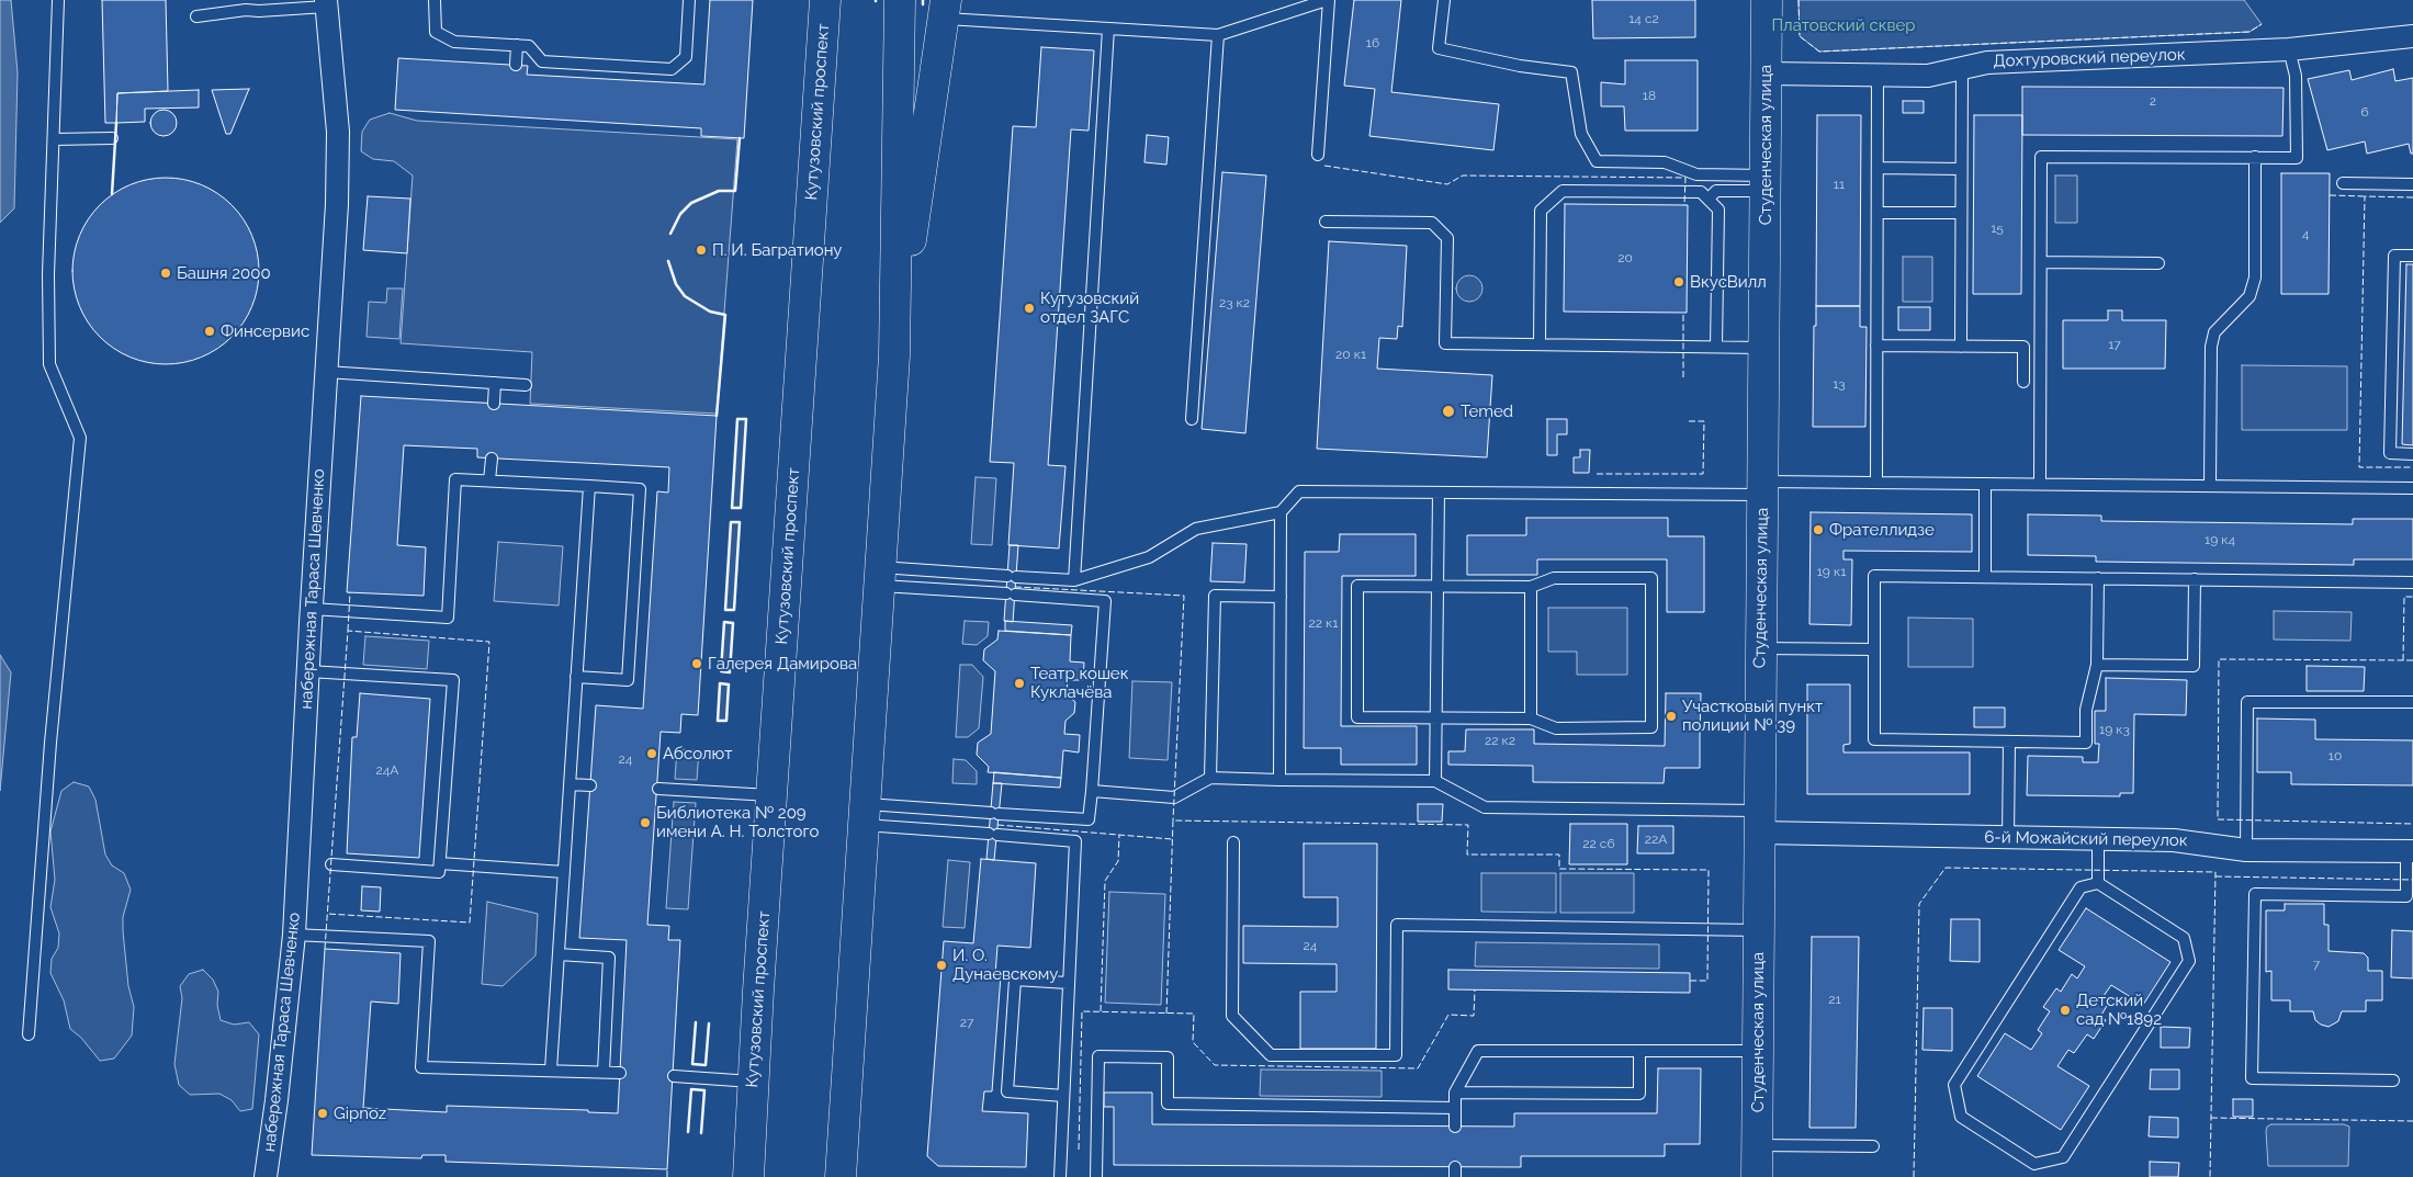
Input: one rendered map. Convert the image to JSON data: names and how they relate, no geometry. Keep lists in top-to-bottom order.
{
  "streets": {
    "main road": ["Кутузовский проспект", "Студенческая улица"],
    "street": ["Дохтуровский переулок", "набережная Тараса Шевченко", "6-й Можайский переулок"]
  },
  "crossings": [
    ["Дохтуровский переулок", "Студенческая улица"],
    ["Студенческая улица", "6-й Можайский переулок"]
  ],
  "parks": ["Платовский сквер"],
  "places": [
    "П. И. Багратиону",
    "Башня 2000",
    "ВкусВилл",
    "Кутузовский отдел ЗАГС",
    "Финсервис",
    "Temed",
    "Фрателлидзе",
    "Галерея Дамирова",
    "Театр кошек Куклачёва",
    "Участковый пункт полиции № 39",
    "Абсолют",
    "Библиотека № 209 имени А. Н. Толстого",
    "И. О. Дунаевскому",
    "Детский сад №1892",
    "Gipnoz"
  ],
  "house_numbers": [
    "14 с2",
    "16",
    "18",
    "2",
    "6",
    "11",
    "15",
    "4",
    "20",
    "23 к2",
    "17",
    "20 к1",
    "13",
    "19 к4",
    "19 к1",
    "22 к1",
    "19 к3",
    "22 к2",
    "10",
    "24",
    "24А",
    "22А",
    "22 с6",
    "24",
    "7",
    "21",
    "27"
  ]
}
